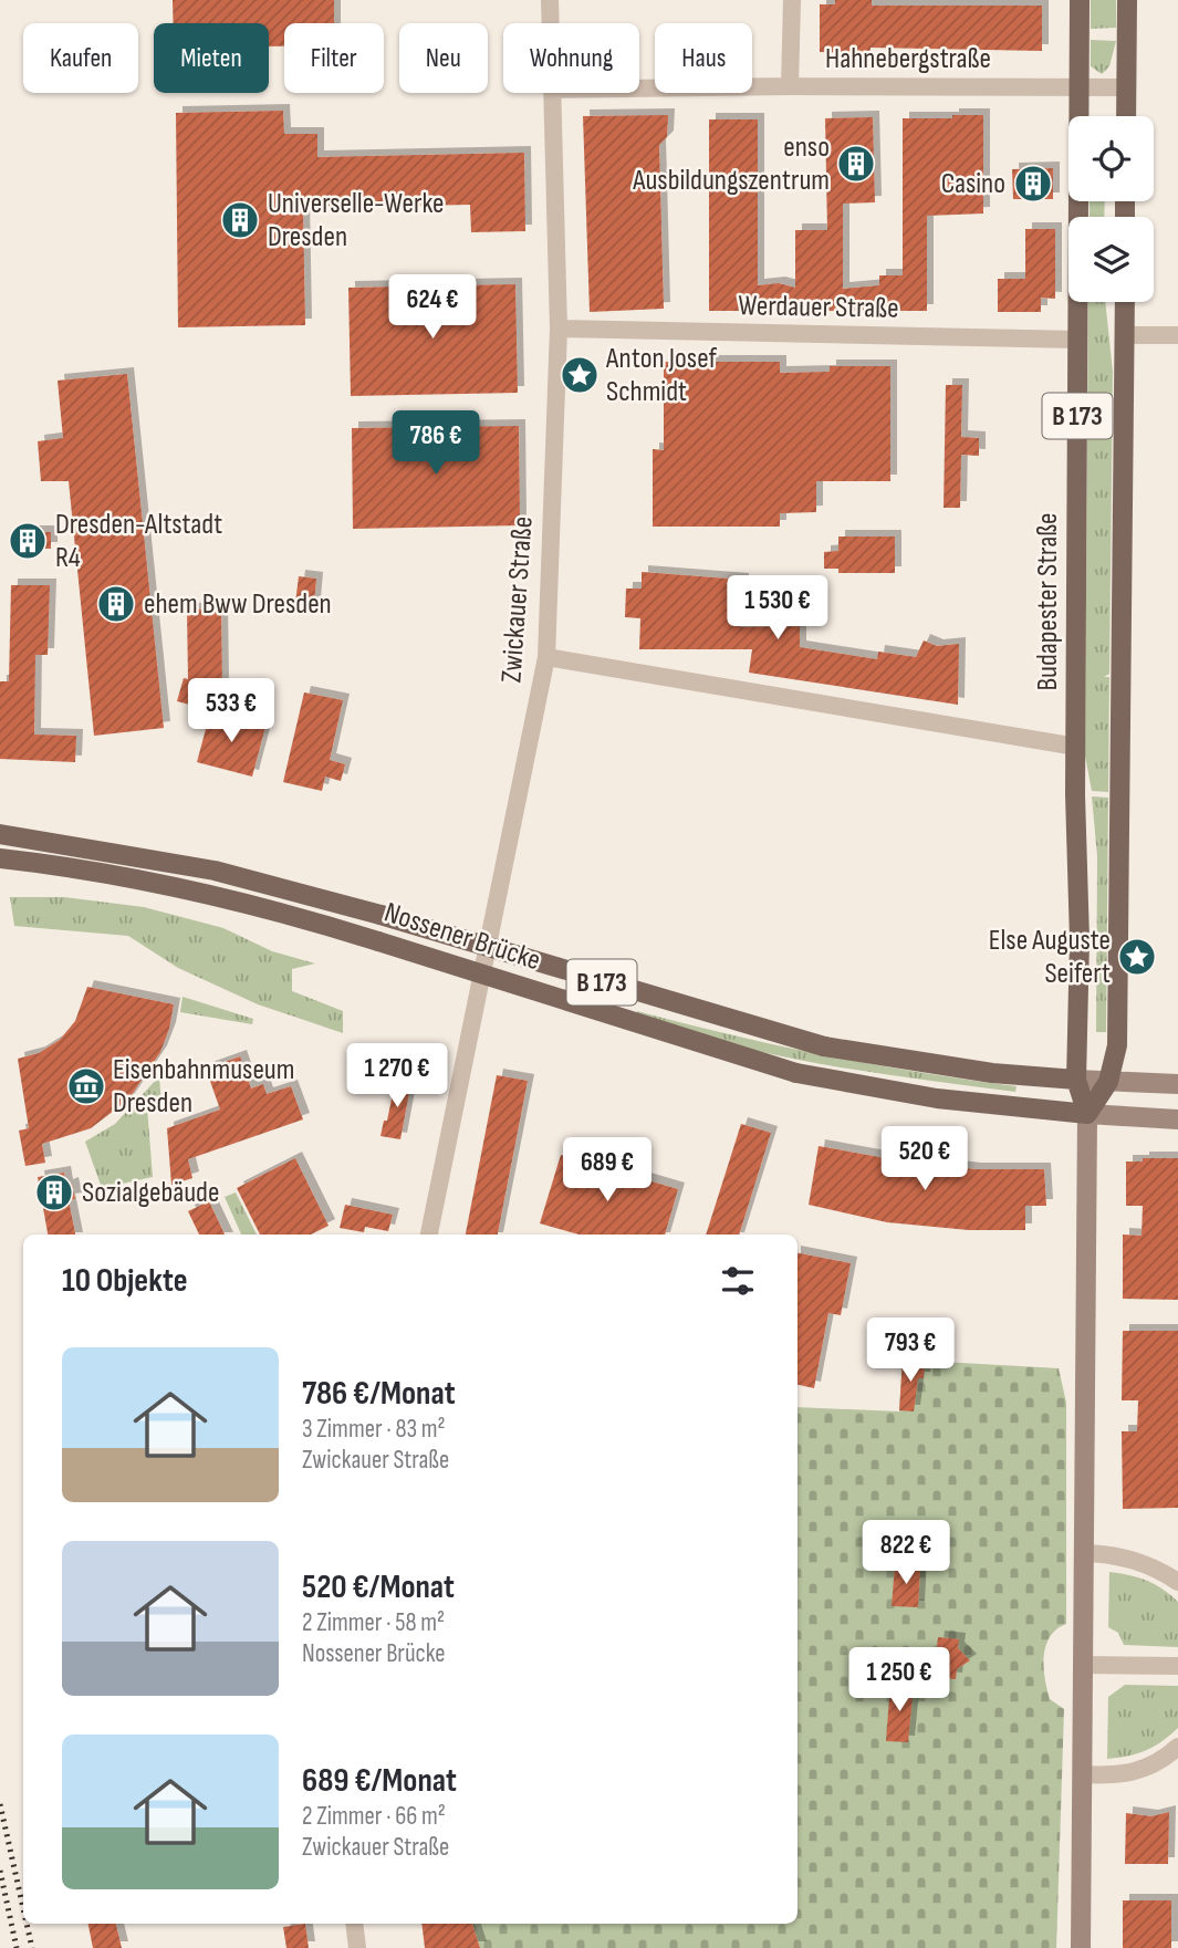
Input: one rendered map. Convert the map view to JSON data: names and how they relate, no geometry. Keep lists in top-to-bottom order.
{
  "streets": {
    "main road": ["B 173", "Budapester Straße", "Nossener Brücke"],
    "street": ["Hahnebergstraße", "Werdauer Straße", "Zwickauer Straße"]
  },
  "crossings": [
    ["Hahnebergstraße", "Budapester Straße"],
    ["Werdauer Straße", "Zwickauer Straße"],
    ["Werdauer Straße", "Budapester Straße"],
    ["B 173", "Budapester Straße"],
    ["B 173", "Nossener Brücke"],
    ["Budapester Straße", "Nossener Brücke"]
  ],
  "places": {
    "building": [
      "enso Ausbildungszentrum",
      "Casino",
      "Universelle-Werke Dresden",
      "Dresden-Altstadt R4",
      "ehem Bww Dresden",
      "Sozialgebäude"
    ],
    "place": ["Anton Josef Schmidt", "Else Auguste Seifert"],
    "museum": ["Eisenbahnmuseum Dresden"]
  },
  "page": {
    "chip": [
      "Kaufen",
      "Mieten",
      "Filter",
      "Neu",
      "Wohnung",
      "Haus"
    ],
    "price": [
      "624 €",
      "786 €",
      "1 530 €",
      "533 €",
      "1 270 €",
      "520 €",
      "689 €",
      "793 €",
      "822 €",
      "1 250 €"
    ],
    "heading": "10 Objekte",
    "list": [
      {
        "name": "786 €/Monat",
        "note": "3 Zimmer · 83 m² · Zwickauer Straße"
      },
      {
        "name": "520 €/Monat",
        "note": "2 Zimmer · 58 m² · Nossener Brücke"
      },
      {
        "name": "689 €/Monat",
        "note": "2 Zimmer · 66 m² · Zwickauer Straße"
      }
    ]
  }
}
